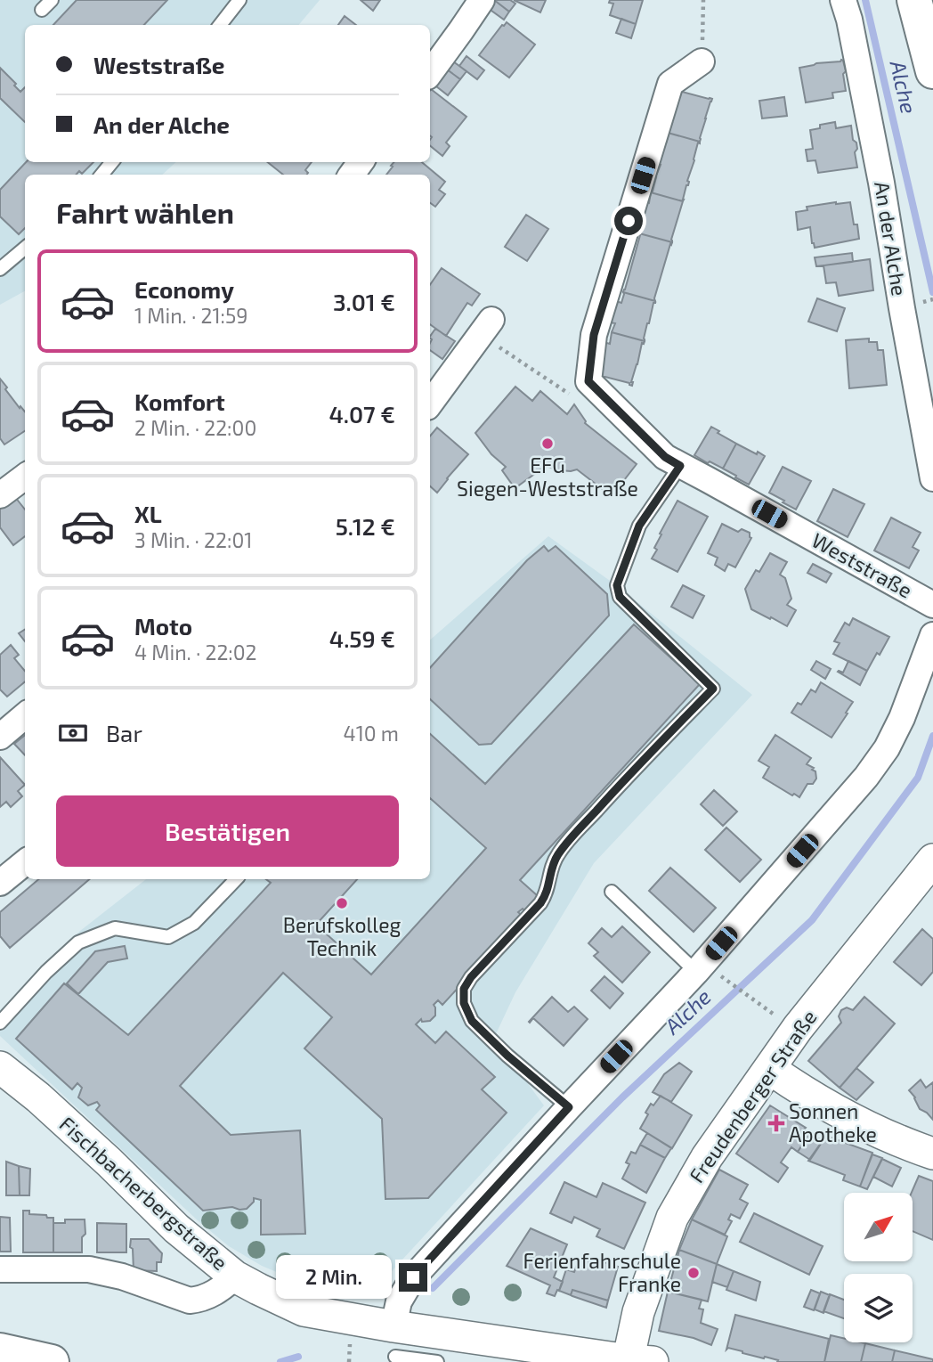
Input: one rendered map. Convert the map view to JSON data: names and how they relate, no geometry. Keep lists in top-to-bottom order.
{
  "streets": {
    "street": [
      "An der Alche",
      "Weststraße",
      "Freudenberger Straße",
      "Fischbacherbergstraße"
    ]
  },
  "crossings": [
    ["Freudenberger Straße", "Fischbacherbergstraße"]
  ],
  "water": ["Alche"],
  "places": {
    "other": ["EFG Siegen-Weststraße", "Berufskolleg Technik", "Ferienfahrschule Franke"],
    "health": ["Sonnen Apotheke"]
  },
  "north": "top right",
  "page": {
    "banner": ["Weststraße", "An der Alche"],
    "heading": "Fahrt wählen",
    "list": [
      {
        "name": "Economy",
        "note": "1 Min. · 21:59",
        "value": "3.01 €"
      },
      {
        "name": "Komfort",
        "note": "2 Min. · 22:00",
        "value": "4.07 €"
      },
      {
        "name": "XL",
        "note": "3 Min. · 22:01",
        "value": "5.12 €"
      },
      {
        "name": "Moto",
        "note": "4 Min. · 22:02",
        "value": "4.59 €"
      }
    ],
    "pay": ["Bar", "410 m"],
    "buttons": "Bestätigen",
    "bubble": "2 Min."
  }
}
